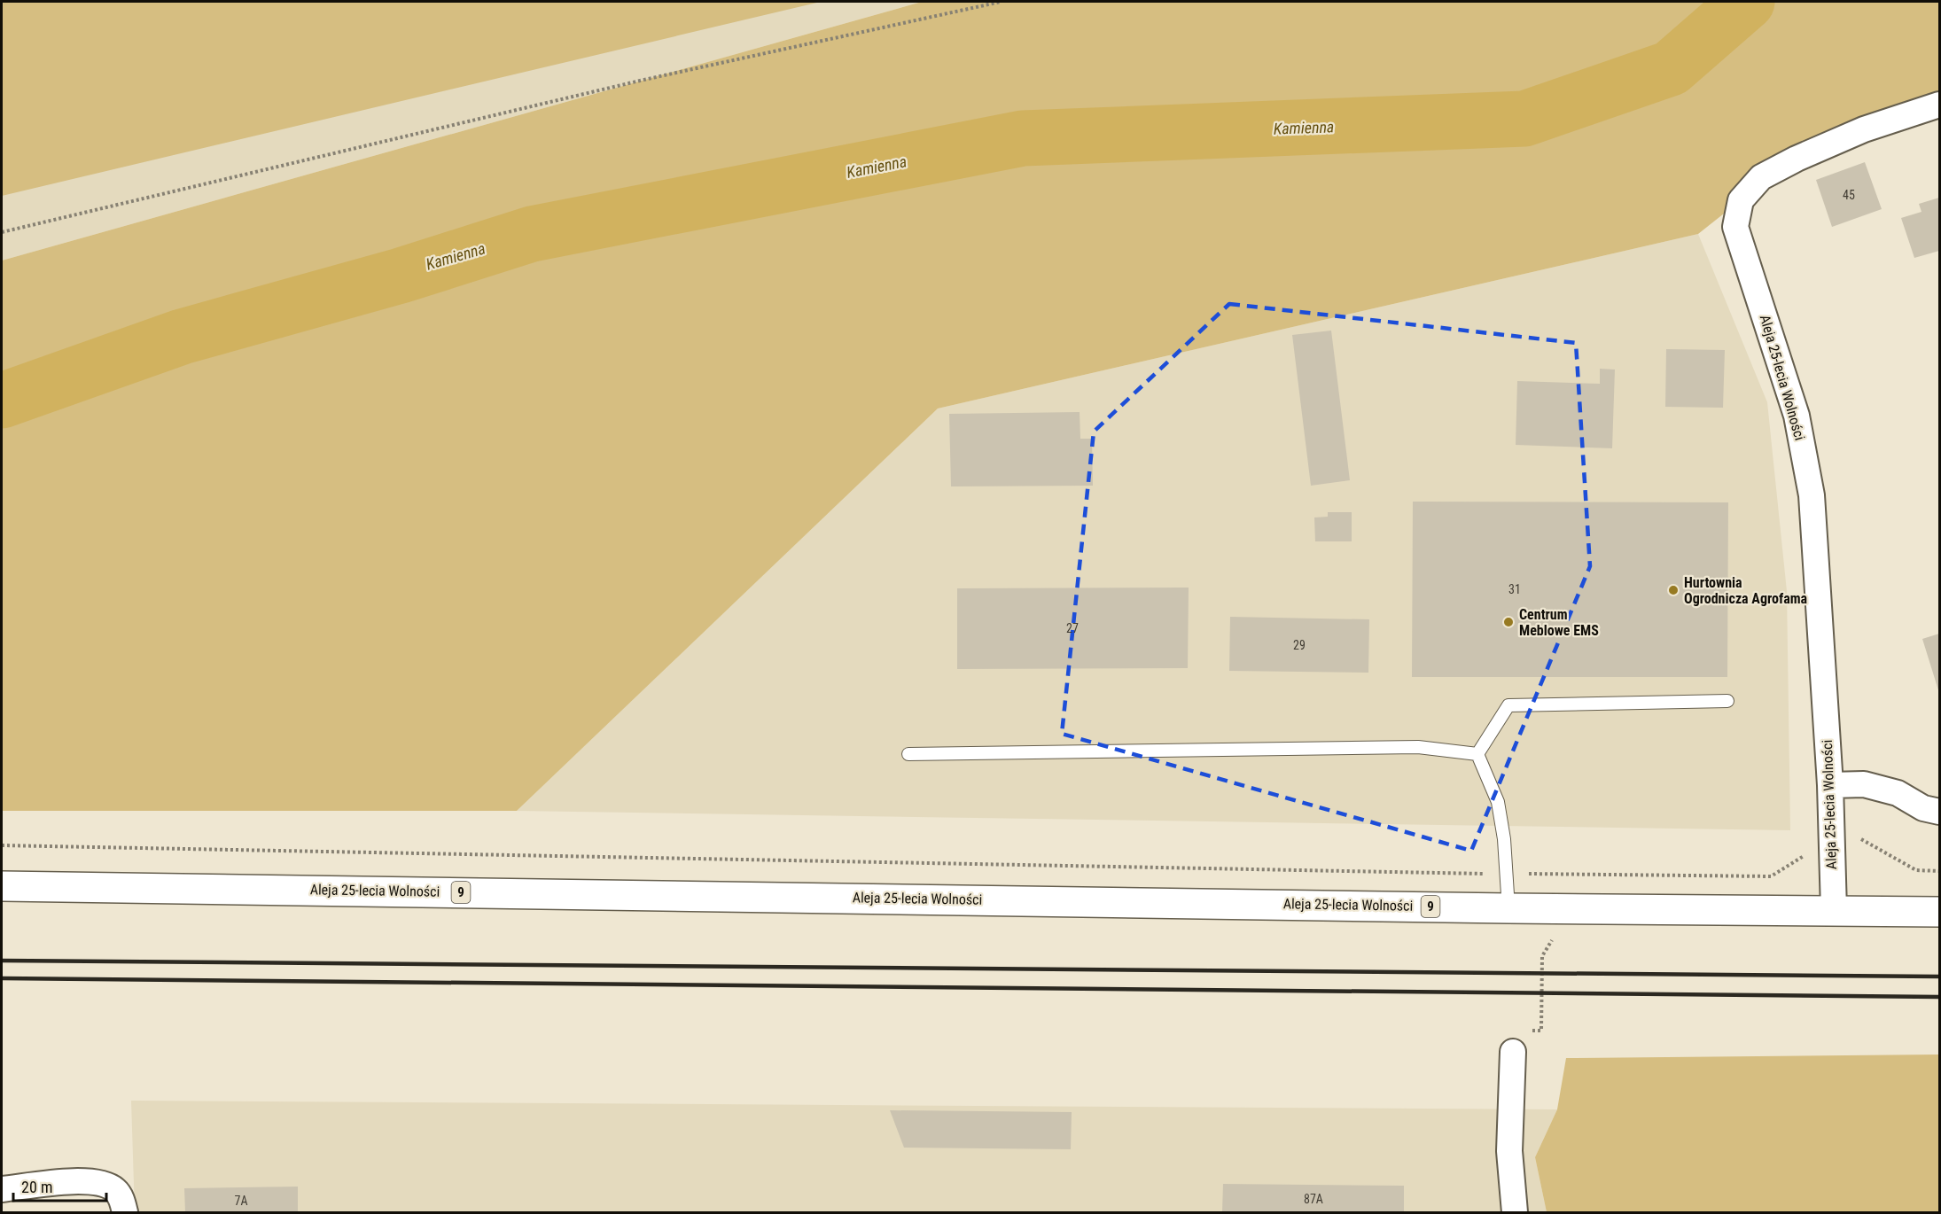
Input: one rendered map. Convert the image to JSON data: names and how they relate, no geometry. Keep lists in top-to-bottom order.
{
  "streets": {
    "main road": ["Aleja 25-lecia Wolności", "9"]
  },
  "water": ["Kamienna"],
  "places": ["Hurtownia Ogrodnicza Agrofama", "Centrum Meblowe EMS"],
  "house_numbers": [
    "45",
    "31",
    "27",
    "29",
    "87A",
    "7A"
  ],
  "scale_bar": "20 m"
}
